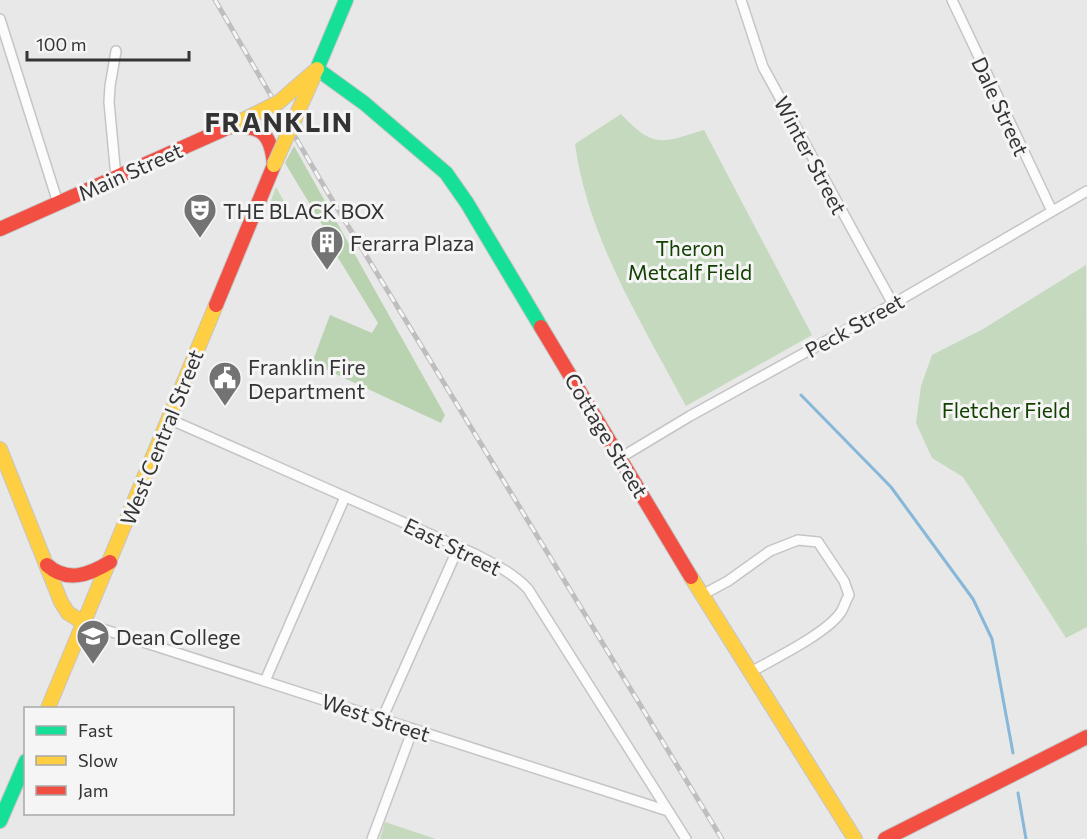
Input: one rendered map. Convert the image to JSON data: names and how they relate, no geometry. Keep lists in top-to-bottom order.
{
  "streets": {
    "main road": ["Main Street", "Cottage Street", "West Central Street"],
    "street": [
      "Dale Street",
      "Winter Street",
      "Peck Street",
      "East Street",
      "West Street"
    ]
  },
  "crossings": [
    ["Dale Street", "Peck Street"],
    ["Winter Street", "Peck Street"],
    ["Main Street", "Cottage Street"],
    ["Main Street", "West Central Street"],
    ["Peck Street", "Cottage Street"],
    ["Cottage Street", "West Central Street"],
    ["West Central Street", "East Street"],
    ["West Central Street", "West Street"],
    ["East Street", "West Street"]
  ],
  "districts": ["FRANKLIN"],
  "parks": ["Theron Metcalf Field", "Fletcher Field"],
  "places": {
    "theatre": ["THE BLACK BOX"],
    "building": ["Ferarra Plaza"],
    "public building": ["Franklin Fire Department"],
    "school or university": ["Dean College"]
  },
  "legend": ["Fast", "Slow", "Jam"],
  "scale_bar": "100 m"
}
